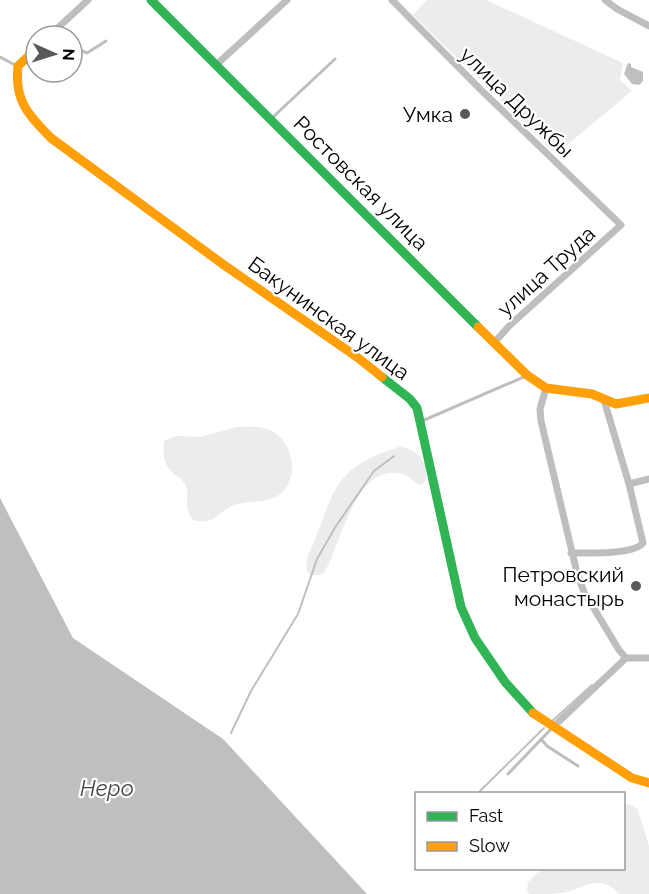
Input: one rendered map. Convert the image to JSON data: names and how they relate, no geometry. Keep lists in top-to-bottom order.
{
  "streets": {
    "street": [
      "улица Дружбы",
      "Ростовская улица",
      "улица Труда",
      "Бакунинская улица"
    ]
  },
  "crossings": [
    ["улица Дружбы", "улица Труда"],
    ["Ростовская улица", "улица Труда"]
  ],
  "water": ["Неро"],
  "places": ["Умка", "Петровский монастырь"],
  "legend": ["Fast", "Slow"],
  "north": "right"
}
